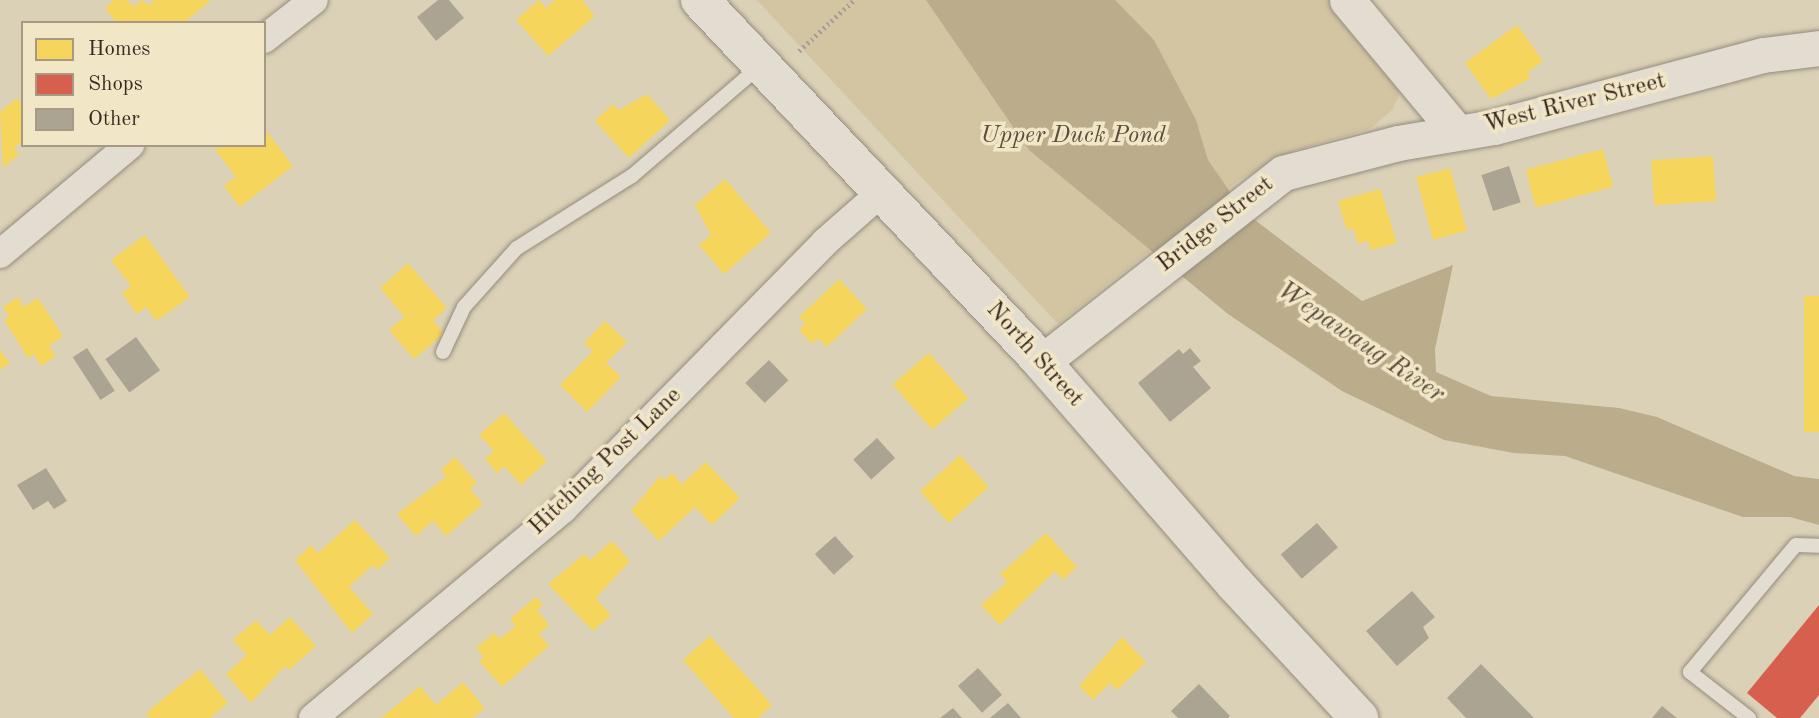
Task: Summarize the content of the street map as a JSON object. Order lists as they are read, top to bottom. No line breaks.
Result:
{"streets":{"main road":["North Street"],"street":["West River Street","Bridge Street","Hitching Post Lane"]},"crossings":[["West River Street","Bridge Street"],["Bridge Street","North Street"],["North Street","Hitching Post Lane"]],"water":["Wepawaug River"],"parks":["Upper Duck Pond"],"legend":["Homes","Shops","Other"]}
